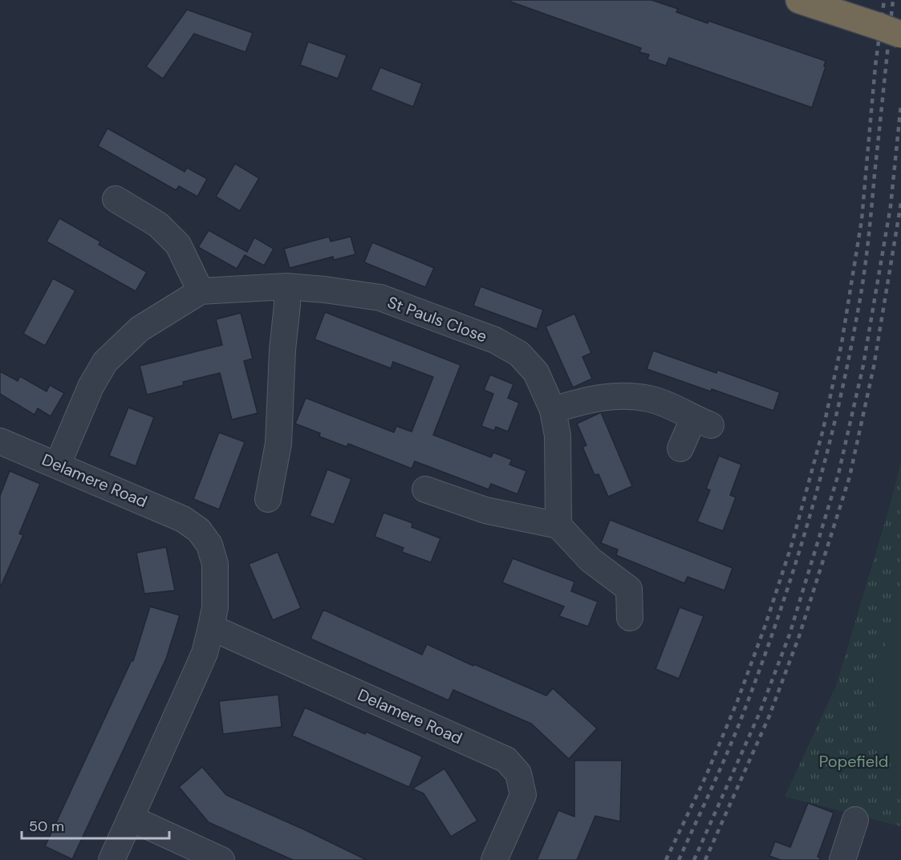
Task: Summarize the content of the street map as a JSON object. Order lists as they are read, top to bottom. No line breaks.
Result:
{"streets":{"street":["St Pauls Close","Delamere Road"]},"crossings":[["St Pauls Close","Delamere Road"]],"parks":["Popefield"],"scale_bar":"50 m"}
